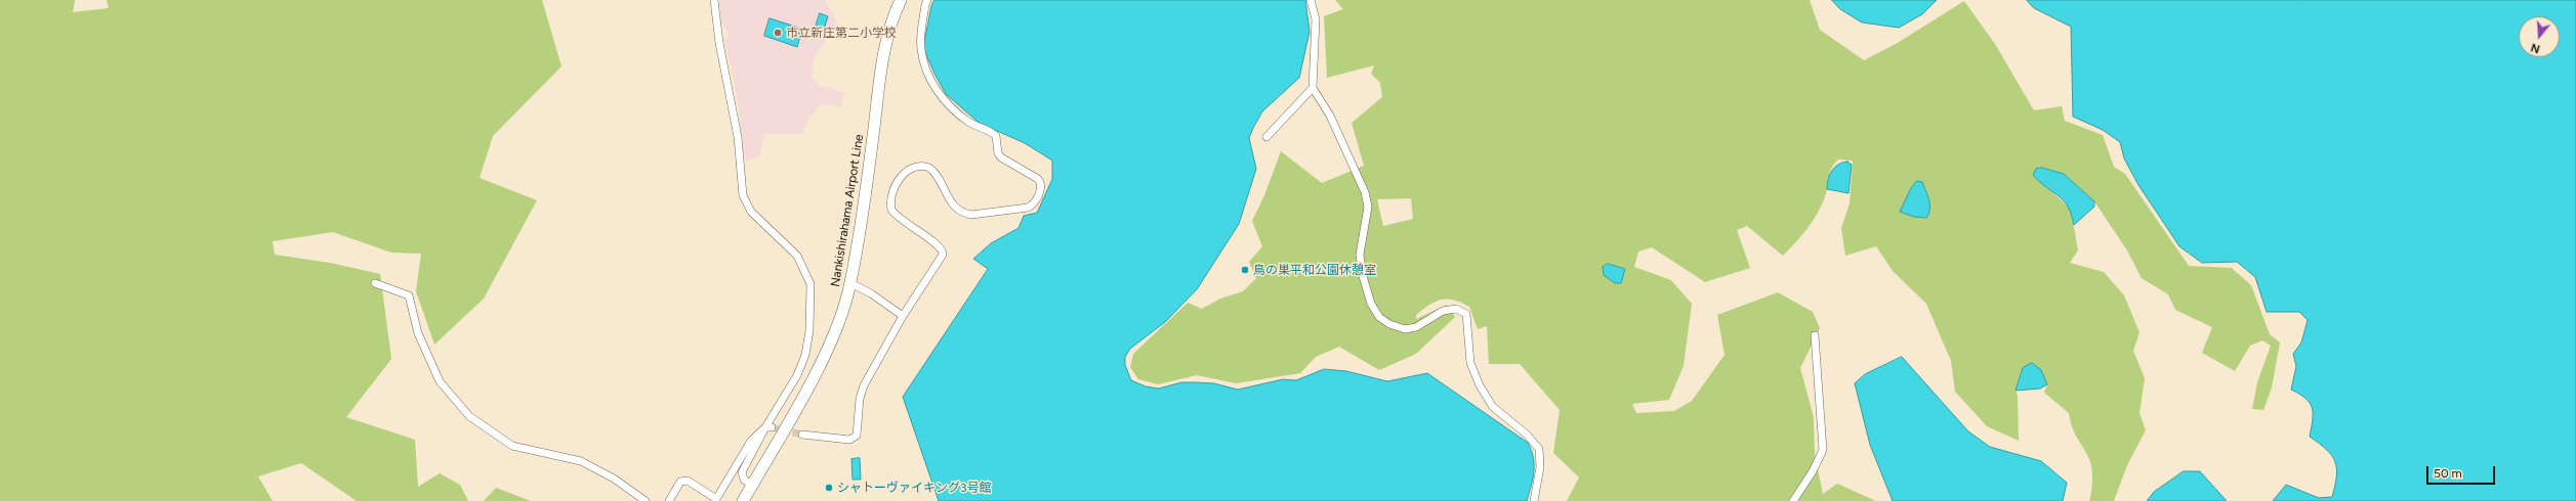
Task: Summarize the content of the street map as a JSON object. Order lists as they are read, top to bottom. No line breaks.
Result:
{"streets":{"main road":["Nankishirahama Airport Line"]},"places":["市立新庄第二小学校","鳥の巣平和公園休憩室","シャトーヴァイキング3号館"],"scale_bar":"50 m","north":"bottom"}
